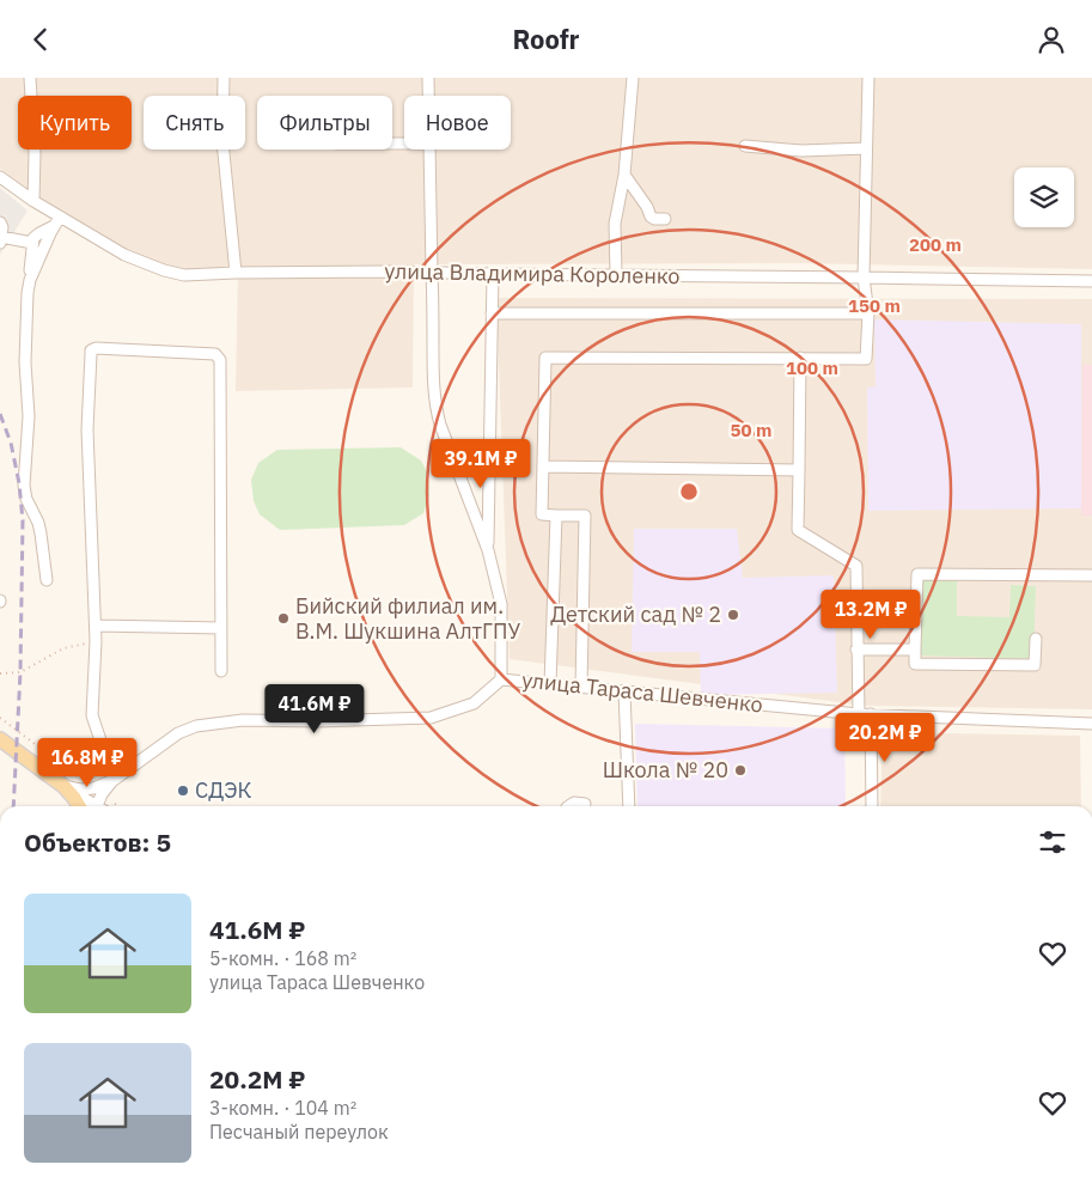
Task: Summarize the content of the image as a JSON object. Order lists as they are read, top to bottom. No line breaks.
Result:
{"streets":{"street":["улица Владимира Короленко","улица Тараса Шевченко"]},"places":["Детский сад № 2","Бийский филиал им. В.М. Шукшина АлтГПУ","Школа № 20","СДЭК"],"page":{"header":"Roofr","chip":["Купить","Снять","Фильтры","Новое"],"price":["39.1M ₽","13.2M ₽","41.6M ₽","20.2M ₽","16.8M ₽"],"heading":"Объектов: 5","list":[{"name":"41.6M ₽","note":"5-комн. · 168 m² · улица Тараса Шевченко"},{"name":"20.2M ₽","note":"3-комн. · 104 m² · Песчаный переулок"}]},"rings":["200 m","150 m","100 m","50 m"]}
